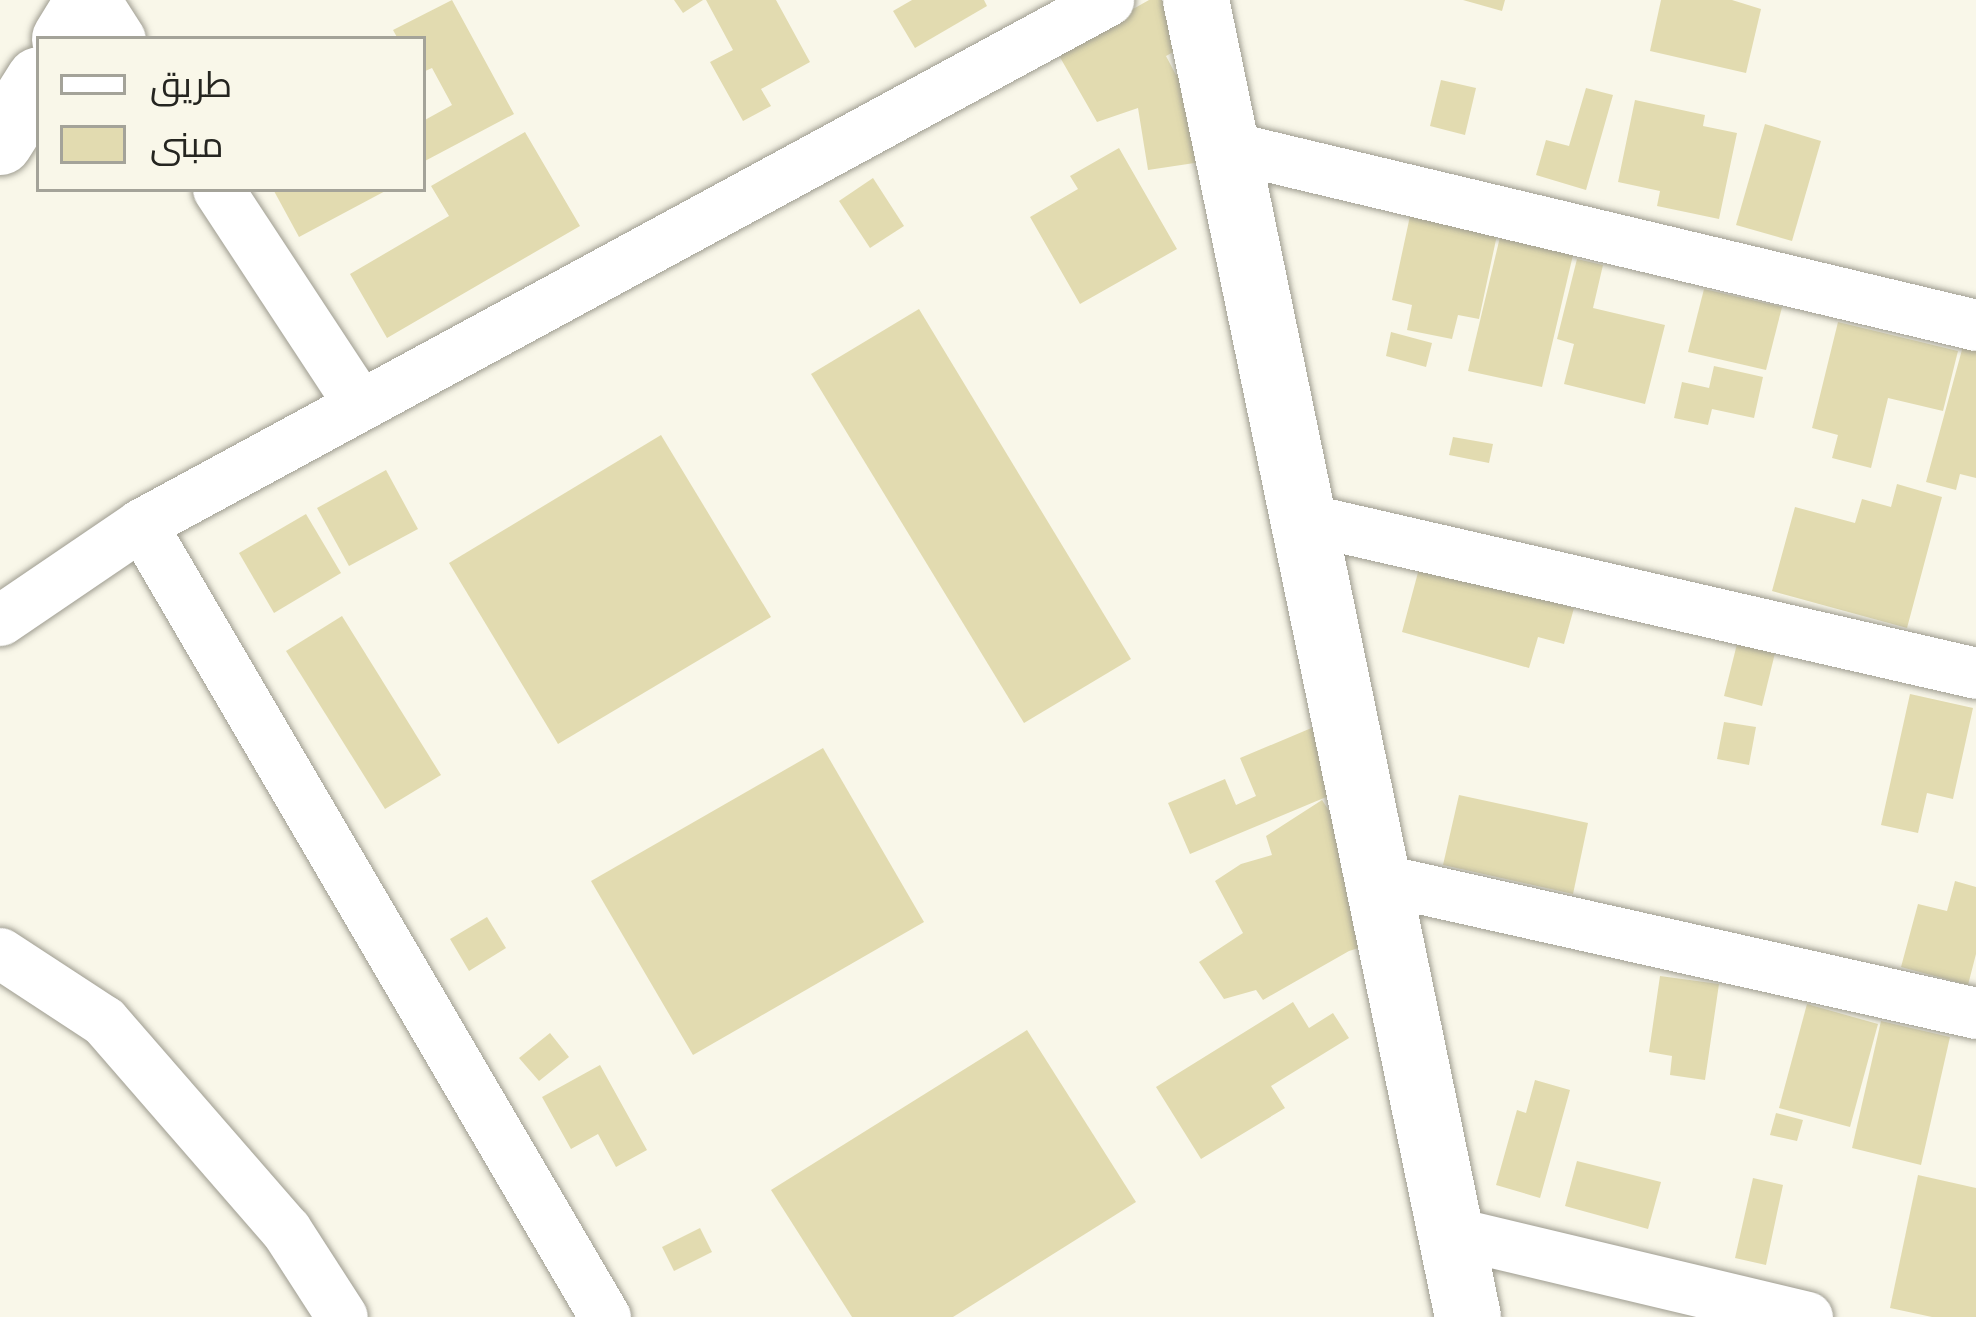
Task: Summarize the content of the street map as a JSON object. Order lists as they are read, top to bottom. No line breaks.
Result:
{"legend":["طريق","مبنى"]}
